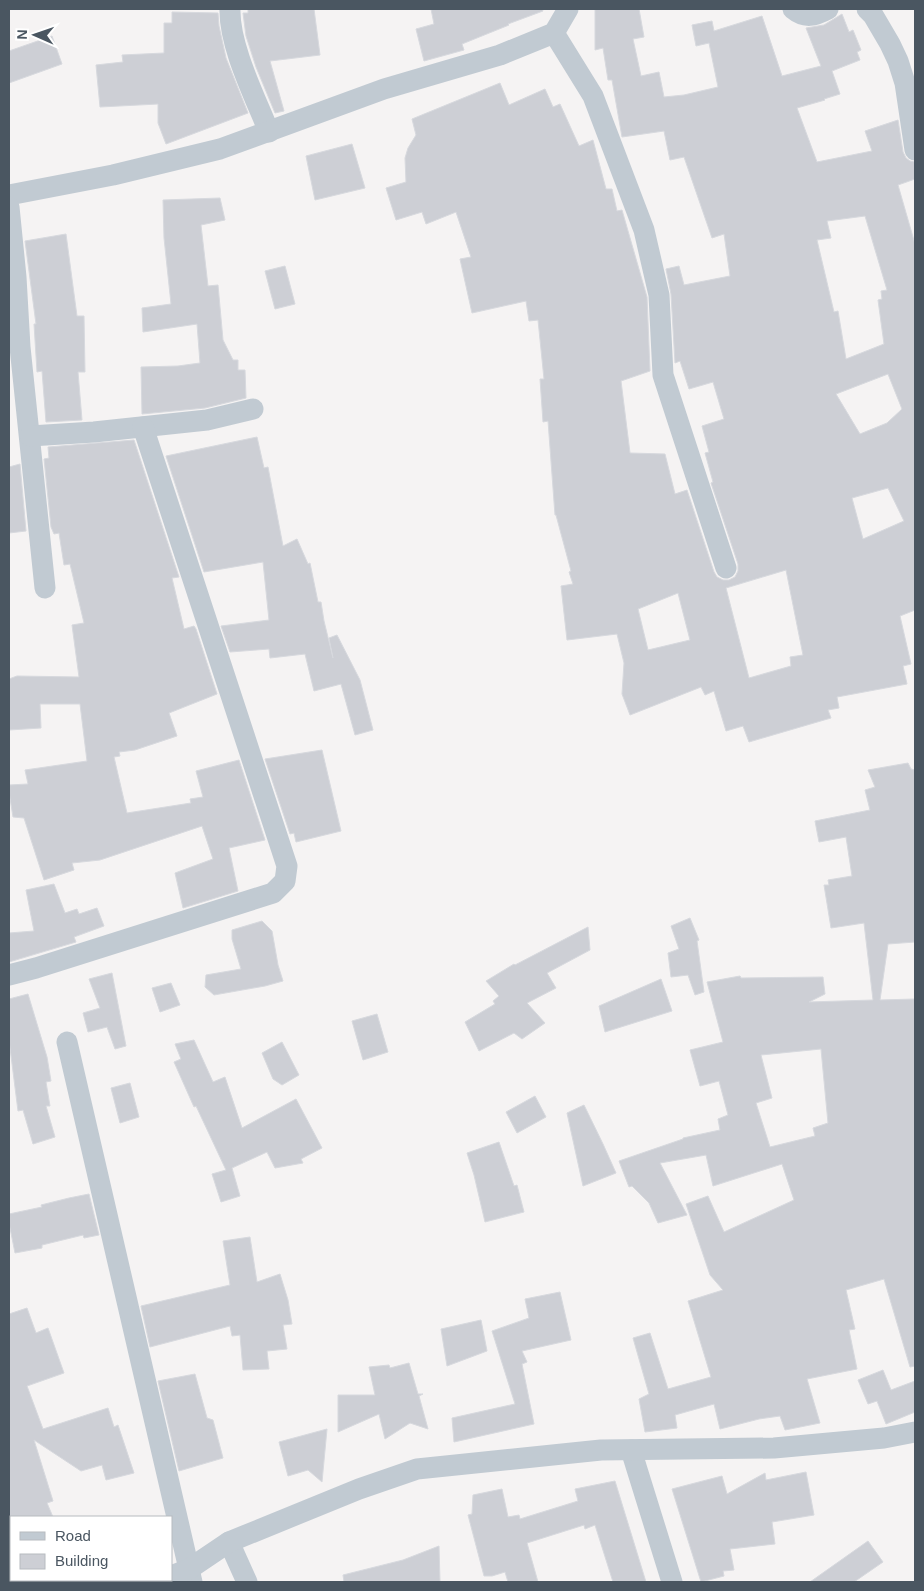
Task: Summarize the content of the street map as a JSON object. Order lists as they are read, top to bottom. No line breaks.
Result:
{"legend":["Road","Building"],"north":"left"}
